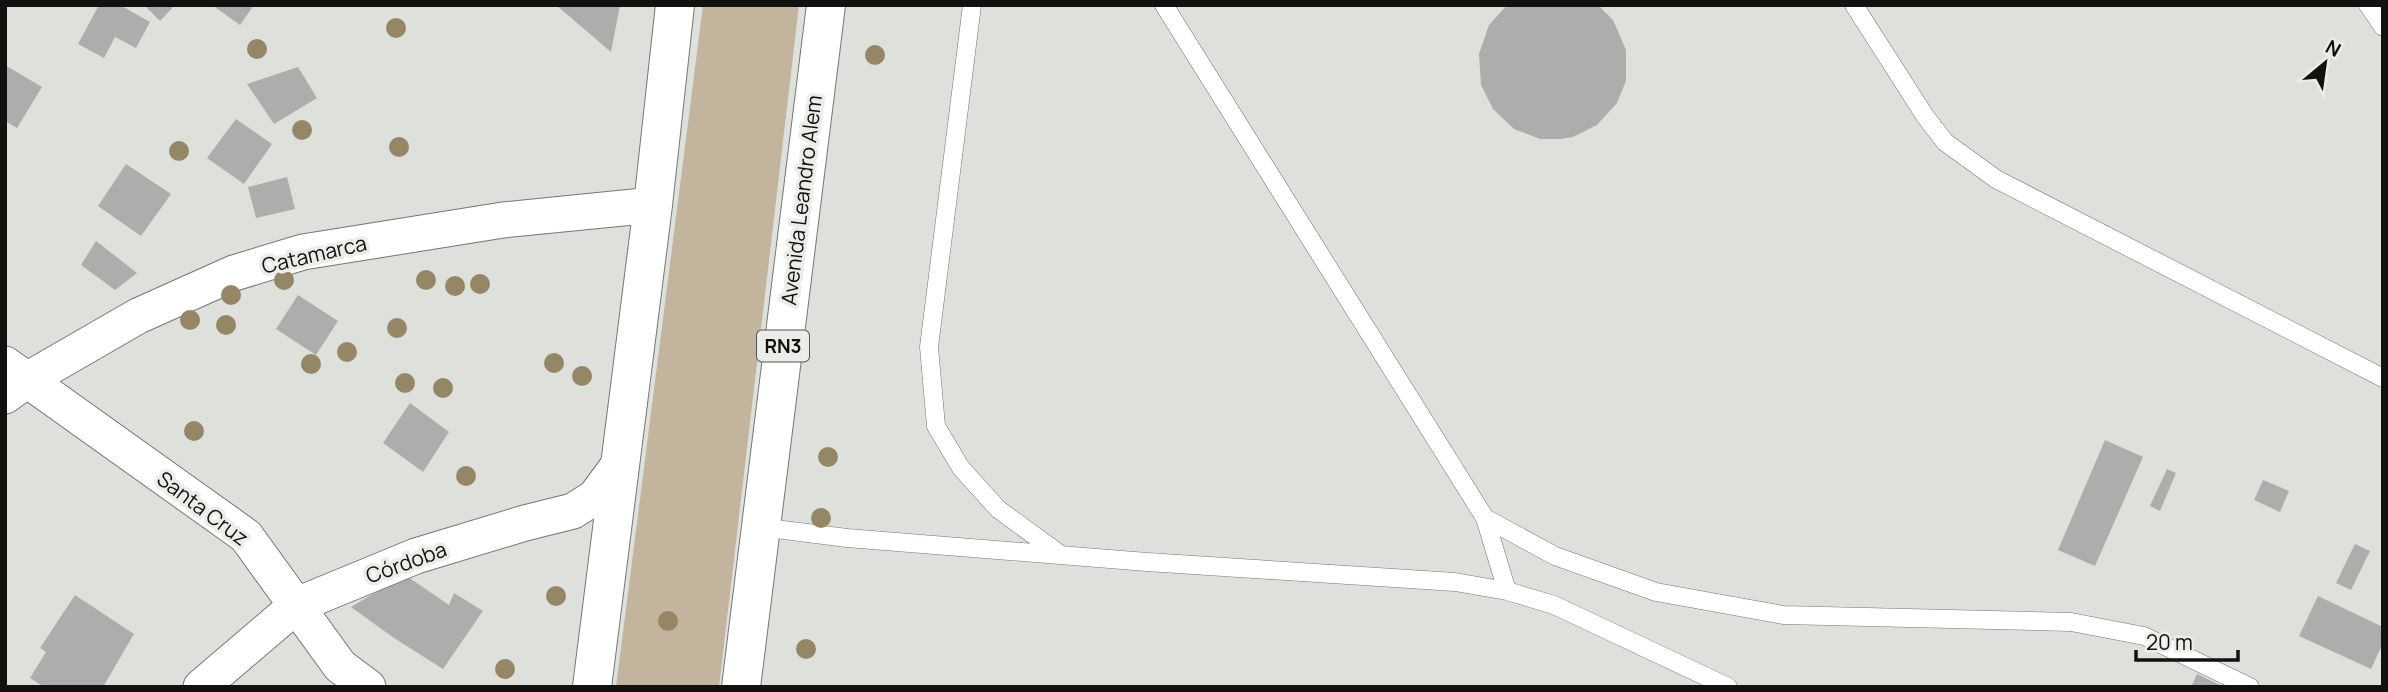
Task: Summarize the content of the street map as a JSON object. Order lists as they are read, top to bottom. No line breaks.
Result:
{"streets":{"highway":["Avenida Leandro Alem","RN3"],"street":["Catamarca","Santa Cruz","Córdoba"]},"crossings":[["Catamarca","Santa Cruz"],["Santa Cruz","Córdoba"]],"scale_bar":"20 m","north":"top right"}
